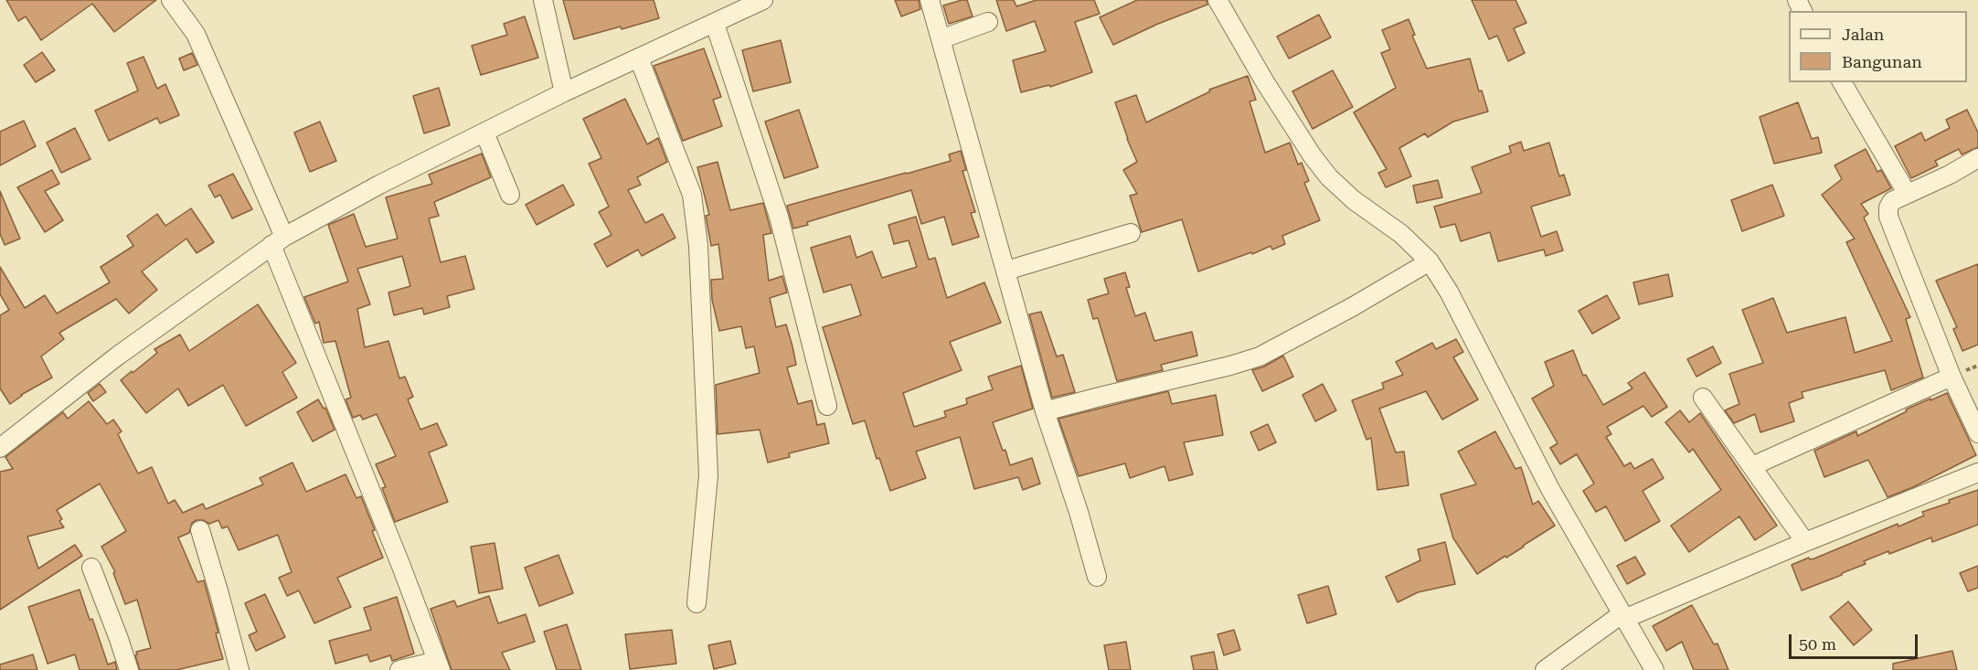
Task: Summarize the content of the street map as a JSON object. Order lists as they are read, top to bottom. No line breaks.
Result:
{"legend":["Jalan","Bangunan"],"scale_bar":"50 m"}
